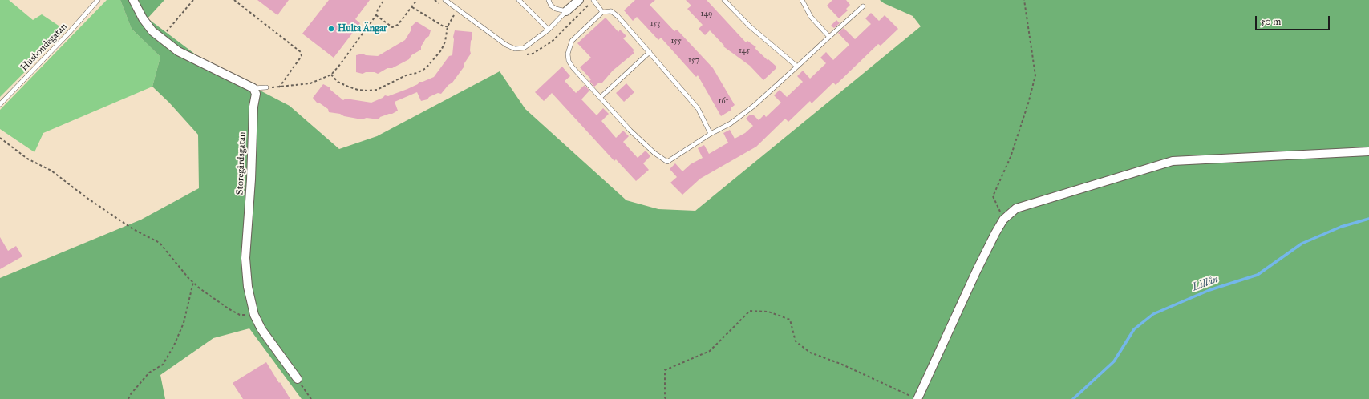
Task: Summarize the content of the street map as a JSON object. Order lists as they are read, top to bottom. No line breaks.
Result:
{"streets":{"street":["Storegårdsgatan"],"lane":["Husbondegatan"]},"water":["Lillån"],"places":["Hulta Ängar"],"house_numbers":["149","153","155","145","157","161"],"scale_bar":"50 m"}
